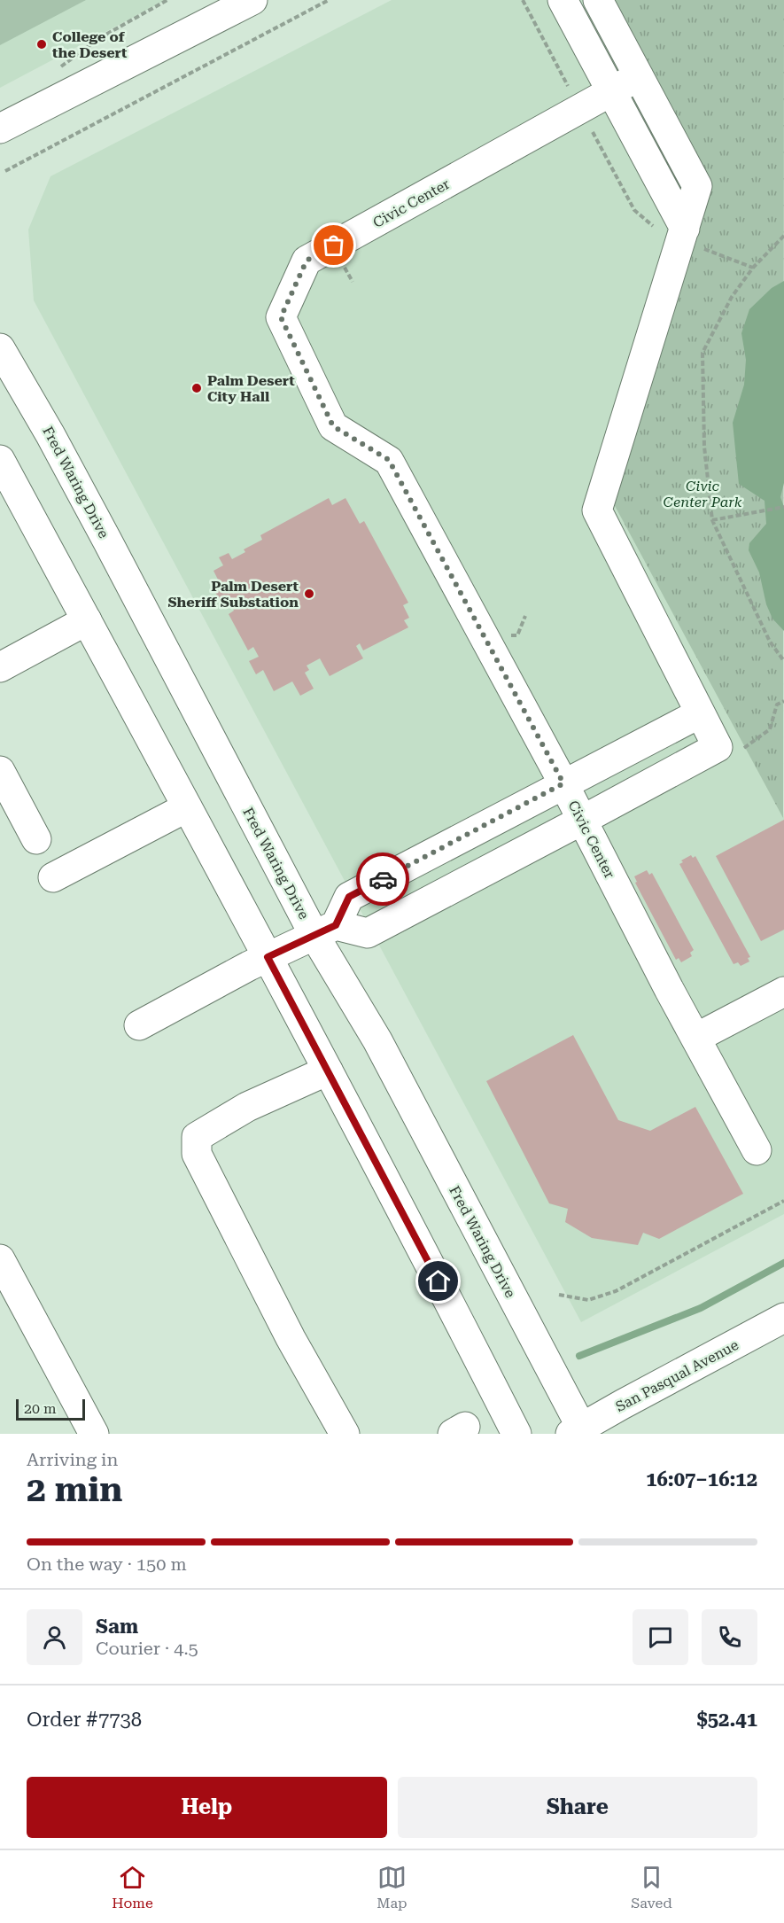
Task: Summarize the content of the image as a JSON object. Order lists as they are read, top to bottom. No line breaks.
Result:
{"streets":{"main road":["Civic Center","Fred Waring Drive","San Pasqual Avenue"]},"crossings":[["Fred Waring Drive","San Pasqual Avenue"]],"parks":["Civic Center Park"],"places":["College of the Desert","Palm Desert City Hall","Palm Desert Sheriff Substation"],"scale_bar":"20 m","page":{"scale":"20 m","heading":["2 min","Arriving in","16:07–16:12"],"panel":["Sam","Courier · 4.5","Order #7738","$52.41"],"bar":"On the way · 150 m","buttons":["Help","Share"],"tabs":["Home","Map","Saved"]}}
